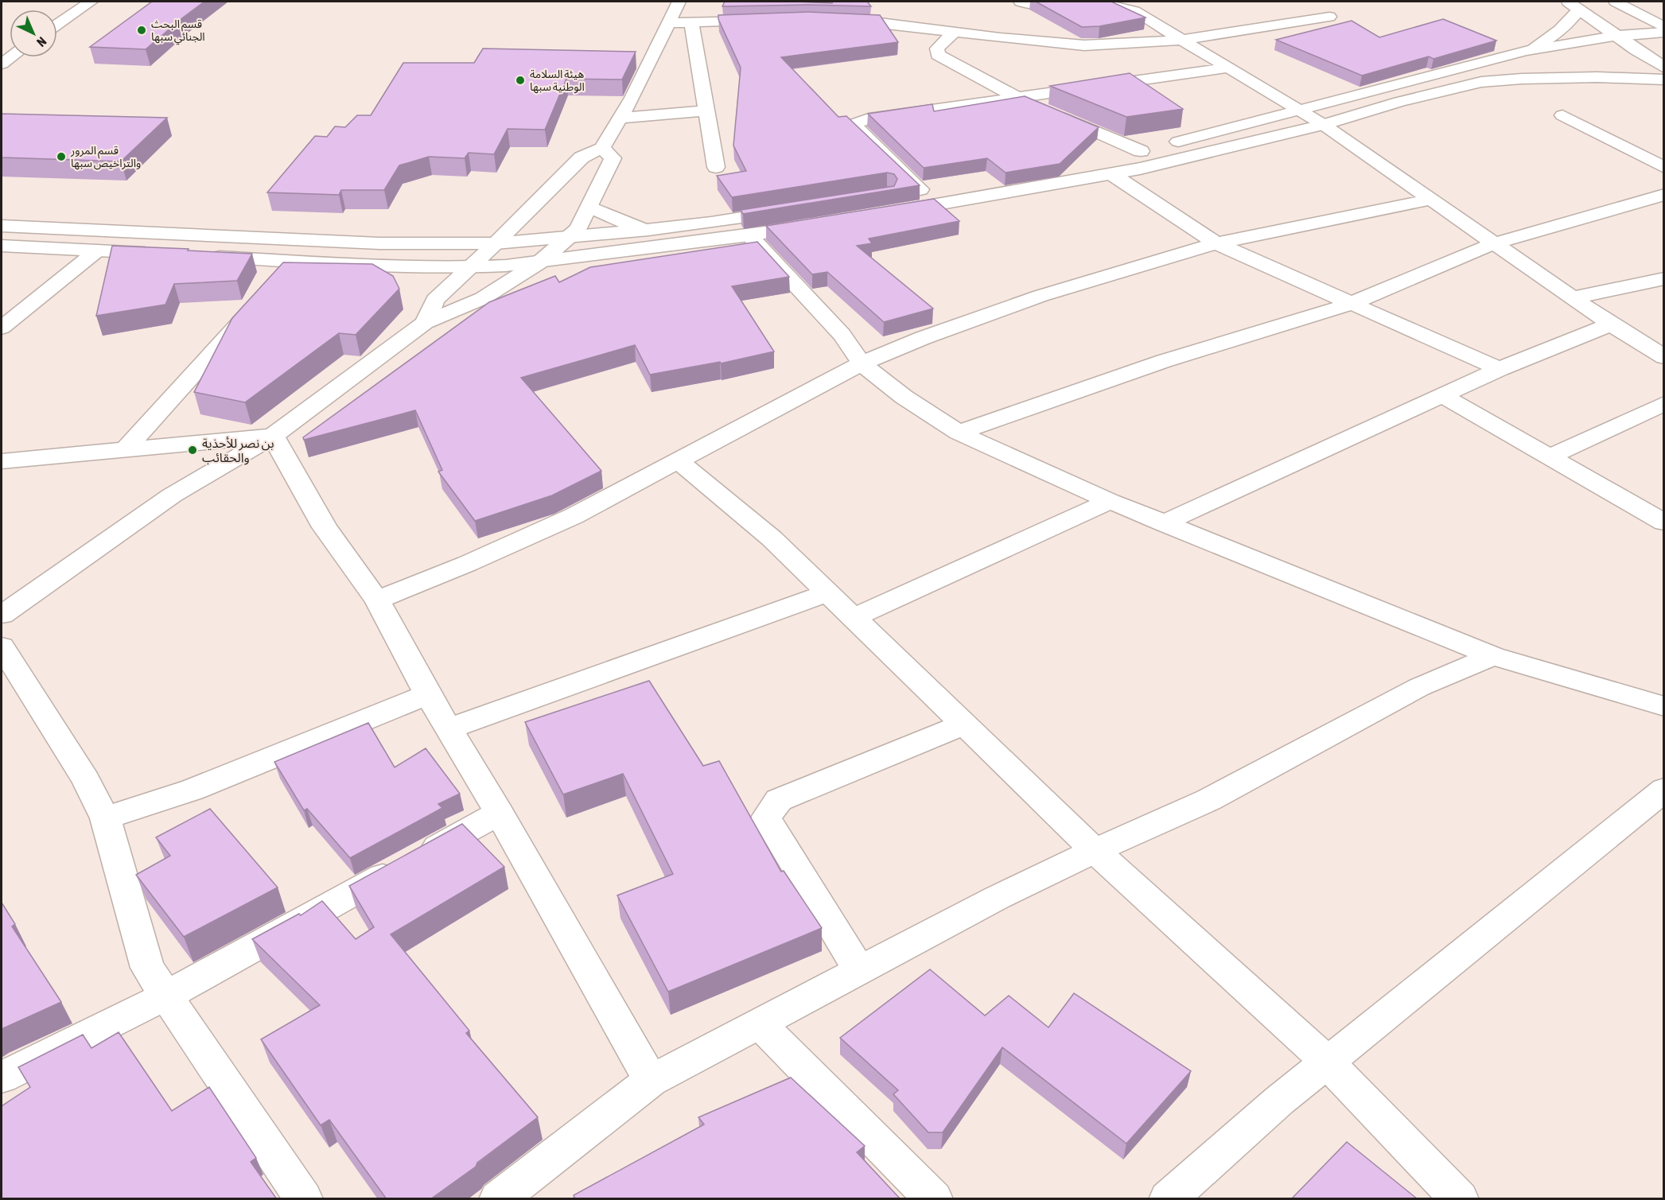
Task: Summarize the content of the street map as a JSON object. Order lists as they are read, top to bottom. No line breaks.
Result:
{"places":["قسم البحث الجنائي سبها","هيئة السلامة الوطنية سبها","قسم المرور والتراخيص سبها","بن نصر للأحذية والحقائب"],"north":"bottom right"}
